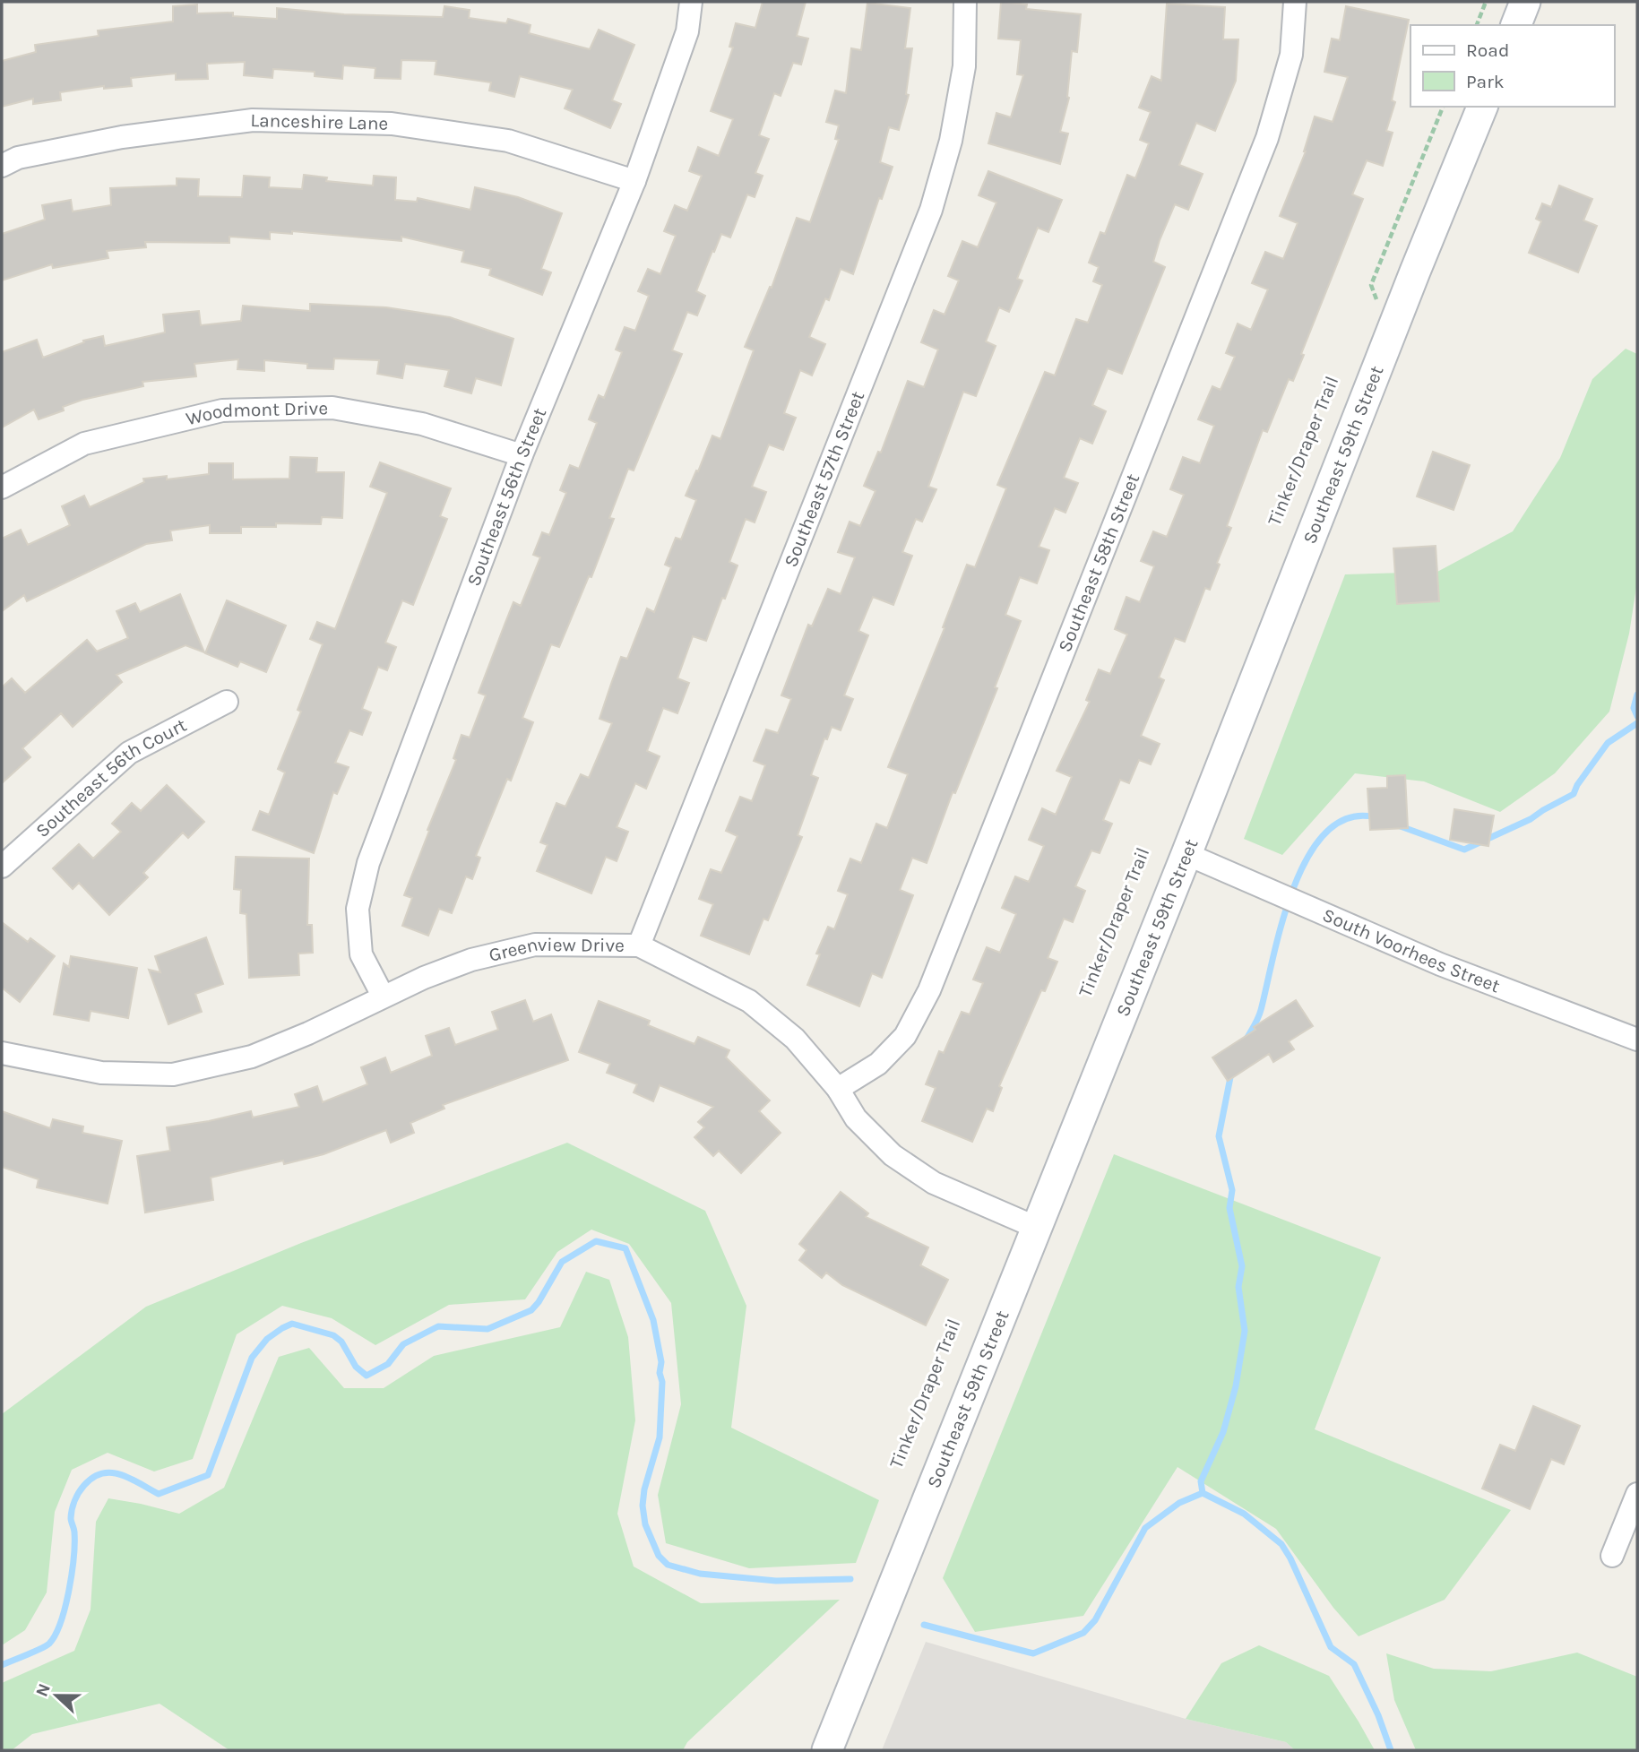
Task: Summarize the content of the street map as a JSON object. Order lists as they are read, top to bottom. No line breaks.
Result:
{"streets":{"main road":["Southeast 59th Street"],"street":["Lanceshire Lane","Woodmont Drive","Southeast 57th Street","Southeast 56th Street","Southeast 58th Street","Southeast 56th Court","South Voorhees Street","Greenview Drive"]},"crossings":[["Lanceshire Lane","Southeast 56th Street"],["Woodmont Drive","Southeast 56th Street"],["Southeast 59th Street","South Voorhees Street"],["Southeast 59th Street","Greenview Drive"],["Southeast 57th Street","Greenview Drive"],["Southeast 56th Street","Greenview Drive"],["Southeast 58th Street","Greenview Drive"]],"legend":["Road","Park"],"north":"left"}
